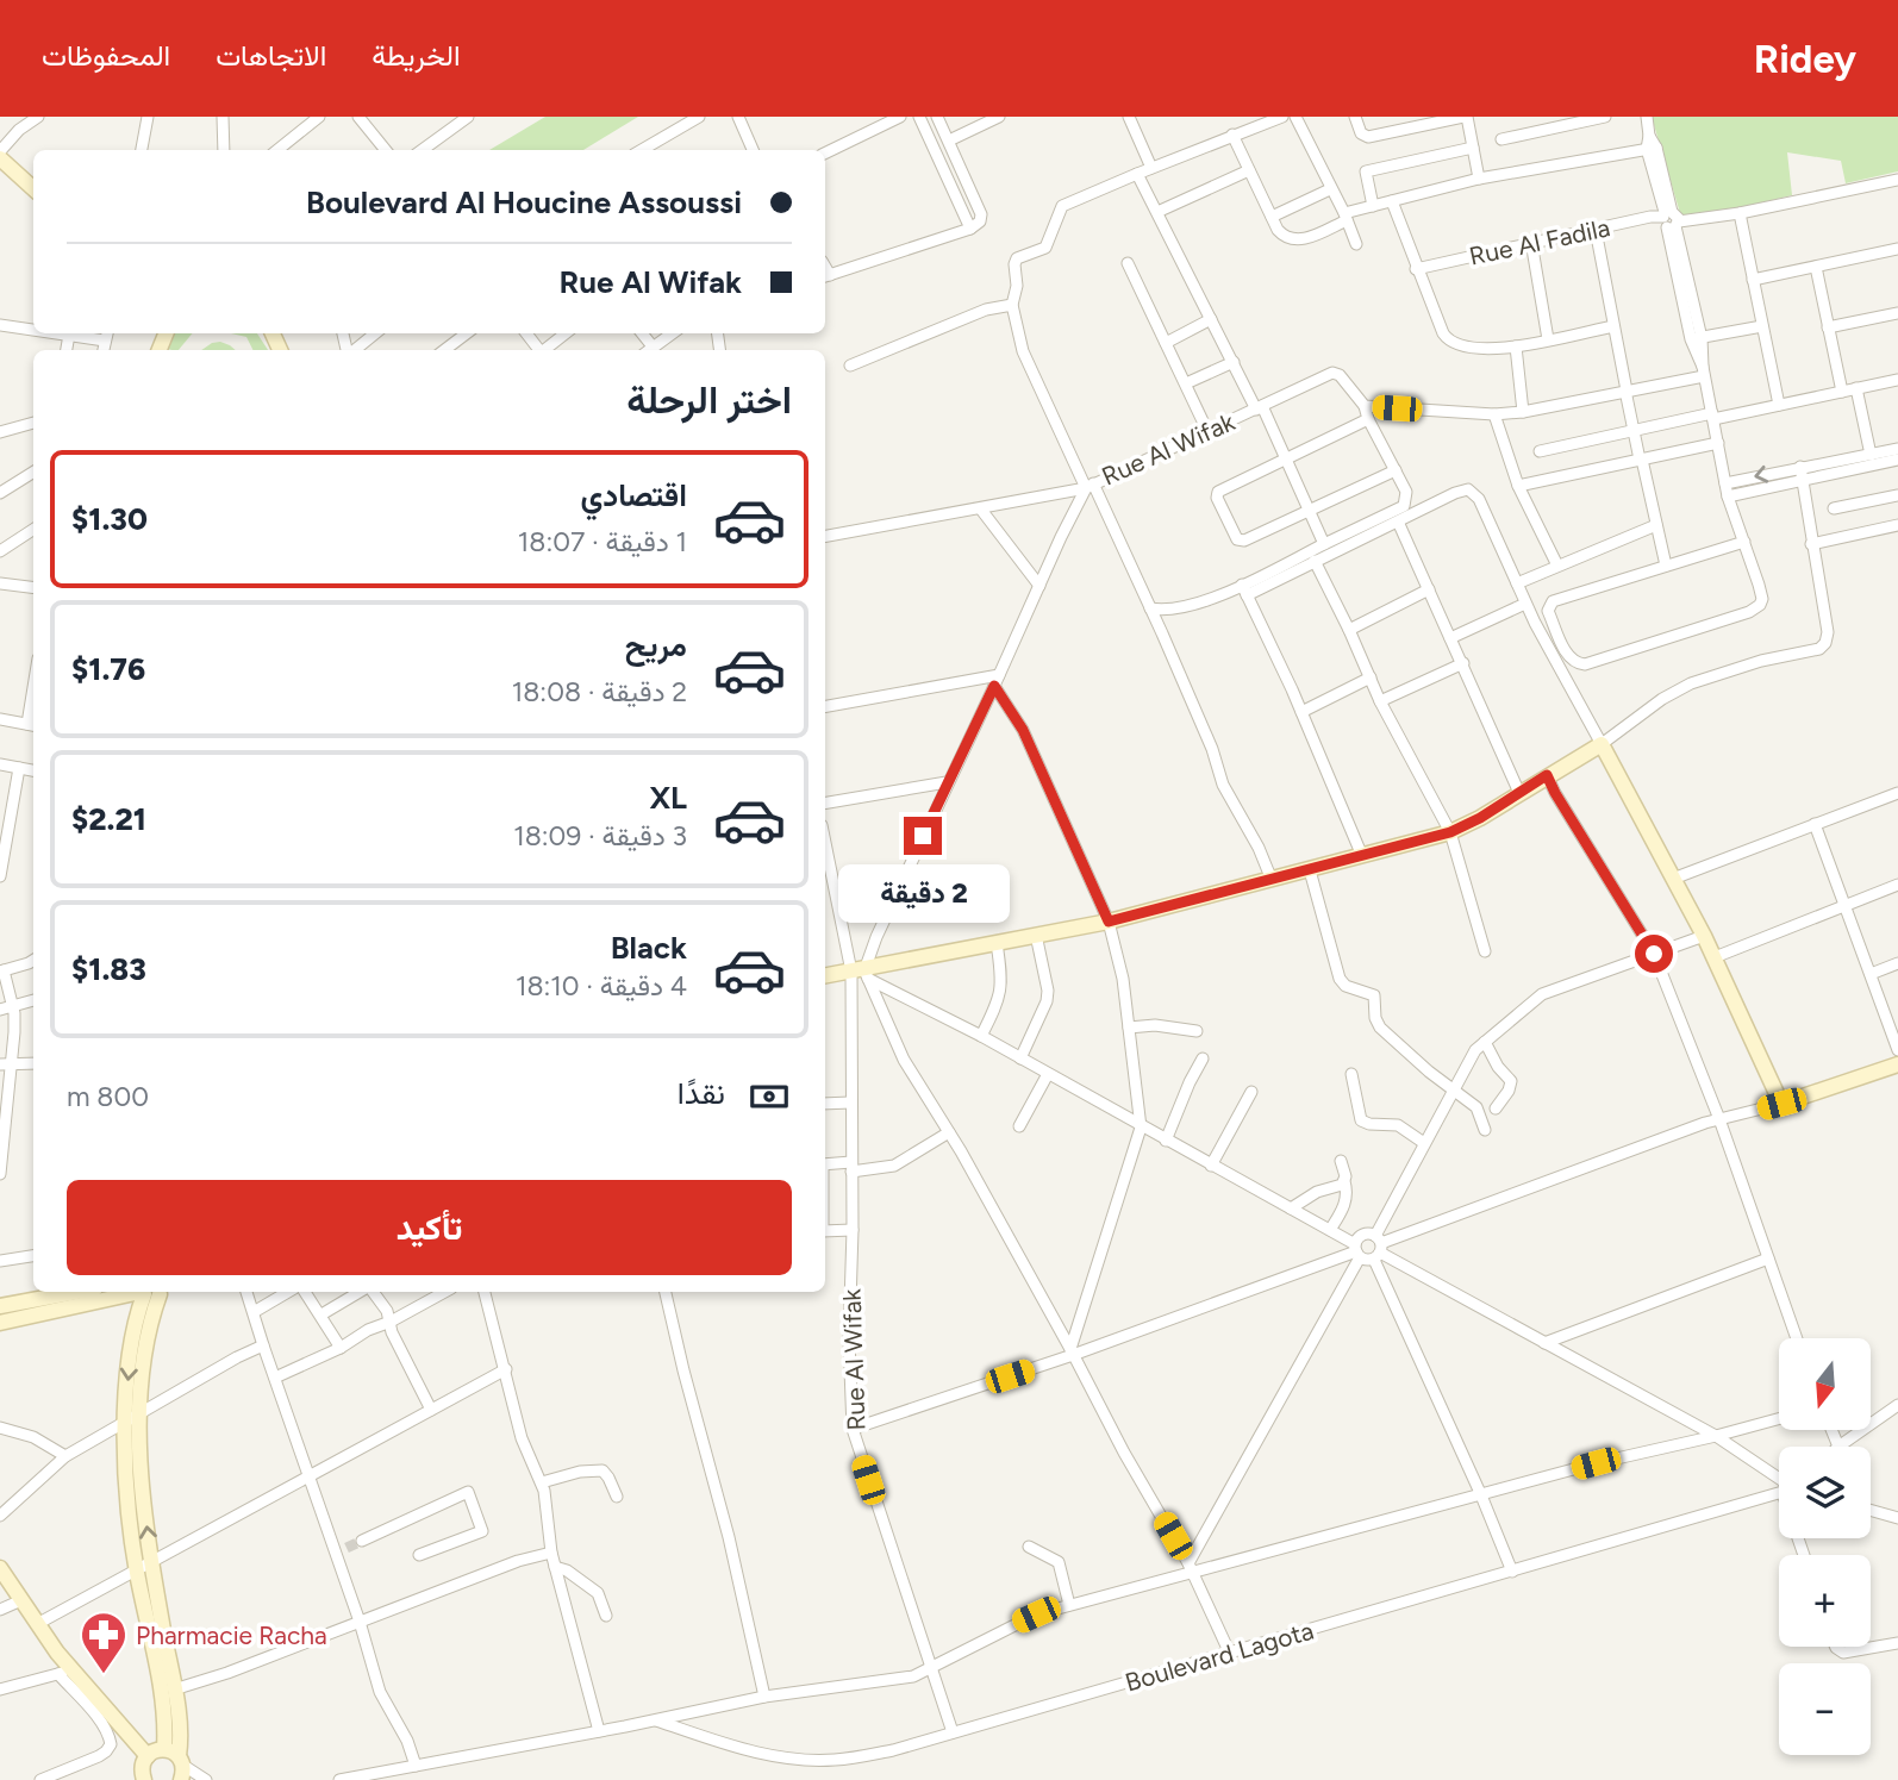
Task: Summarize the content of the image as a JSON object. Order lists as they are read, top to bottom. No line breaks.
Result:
{"streets":{"street":["Rue Al Fadila","Rue Al Wifak","Boulevard Lagota"]},"crossings":[["Rue Al Wifak","Boulevard Lagota"]],"places":{"pharmacy":["Pharmacie Racha"]},"north":"bottom","page":{"header":"Ridey","nav":["الخريطة","الاتجاهات","المحفوظات"],"banner":["Boulevard Al Houcine Assoussi","Rue Al Wifak"],"heading":"اختر الرحلة","list":[{"name":"اقتصادي","note":"1 دقيقة · 18:07","value":"$1.30"},{"name":"مريح","note":"2 دقيقة · 18:08","value":"$1.76"},{"name":"XL","note":"3 دقيقة · 18:09","value":"$2.21"},{"name":"Black","note":"4 دقيقة · 18:10","value":"$1.83"}],"bubble":"2 دقيقة","pay":["نقدًا","800 m"],"buttons":"تأكيد","map_buttons":["+","−"]}}
